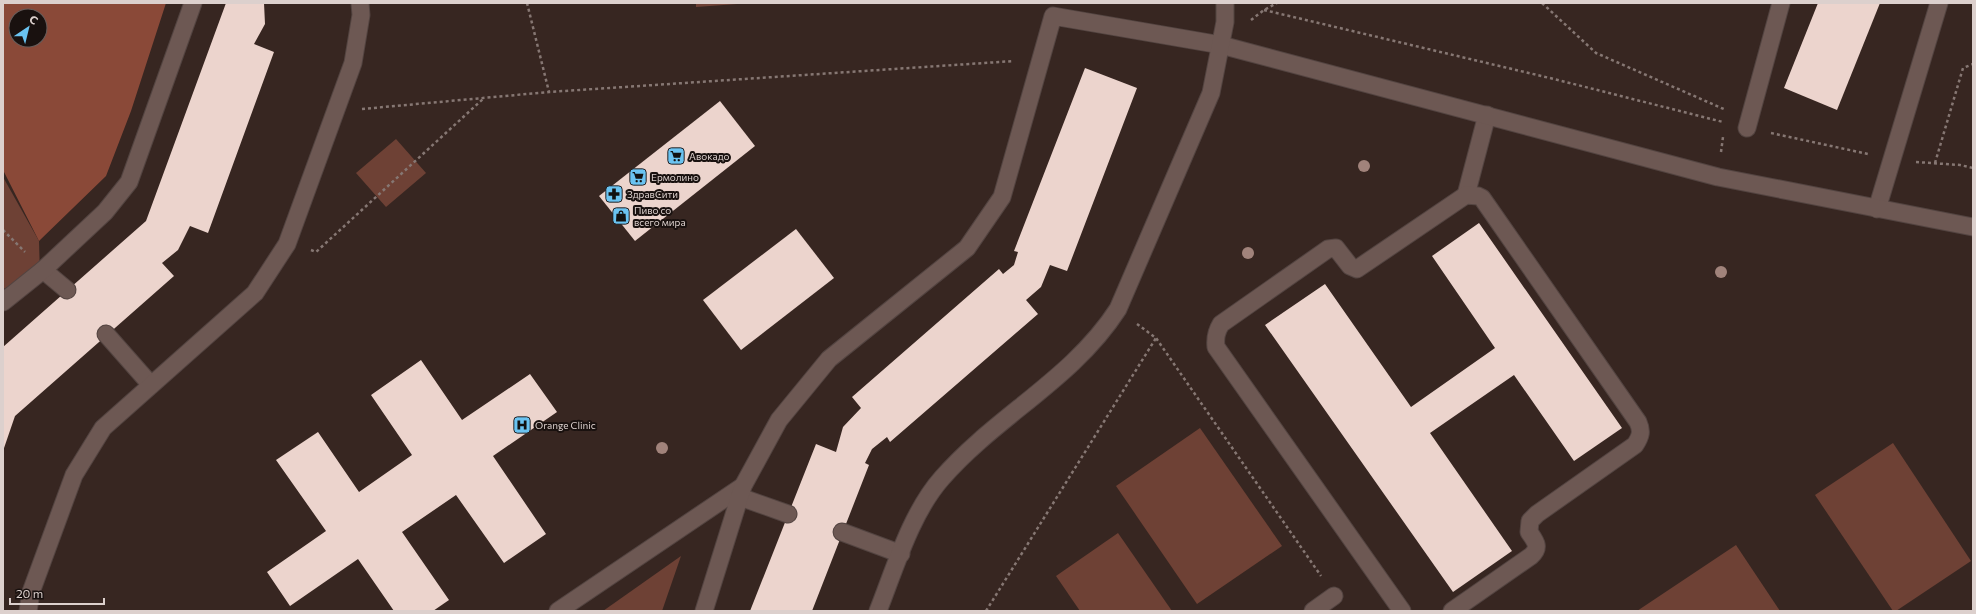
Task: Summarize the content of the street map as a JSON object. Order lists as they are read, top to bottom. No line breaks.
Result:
{"places":{"supermarket":["Авокадо","Ермолино"],"pharmacy":["ЗдравСити"],"shop":["Пиво со всего мира"],"hospital":["Orange Clinic"]},"scale_bar":"20 m","north":"top right"}
